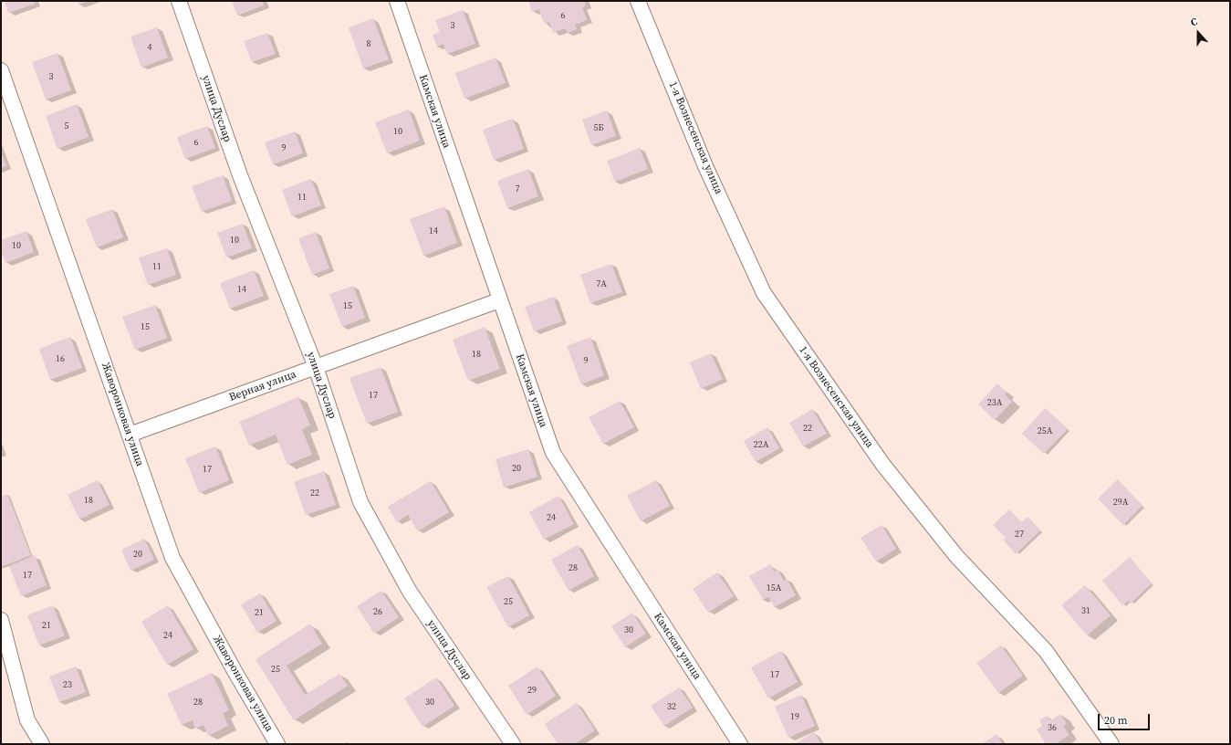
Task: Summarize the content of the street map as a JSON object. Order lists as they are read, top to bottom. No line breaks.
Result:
{"streets":{"street":["улица Дуслар","Камская улица","1-я Вознесенская улица","Верная улица","Жаворонковая улица"]},"crossings":[["улица Дуслар","Верная улица"],["Камская улица","Верная улица"],["Верная улица","Жаворонковая улица"]],"house_numbers":["6","3","8","4","3","5","5Б","10","6","9","7","11","14","10","10","11","7А","14","15","15","18","16","9","17","23А","22","25А","22А","20","17","22","18","29А","24","27","20","28","17","15А","25","31","26","21","21","30","24","25","17","23","29","28","30","32","19","36"],"scale_bar":"20 m","north":"top"}
